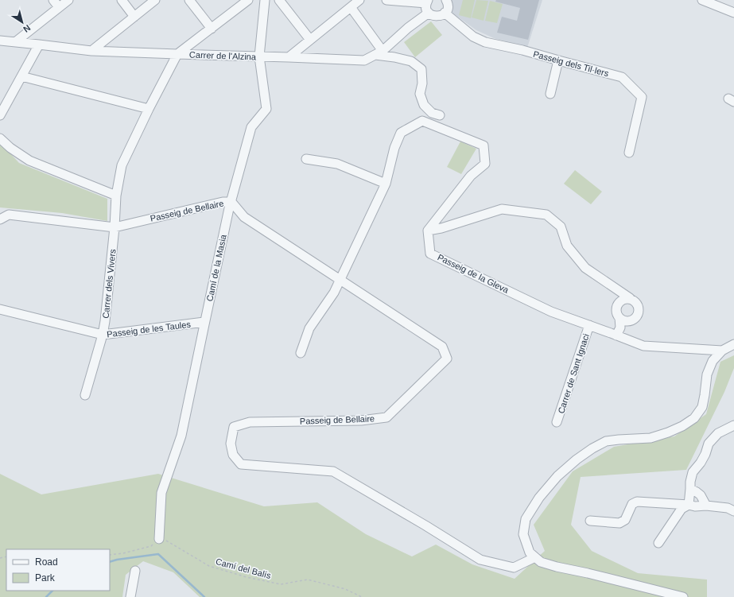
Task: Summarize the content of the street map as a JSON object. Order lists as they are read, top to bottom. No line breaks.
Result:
{"streets":{"street":["Carrer de l'Alzina","Passeig dels Til·lers","Passeig de Bellaire","Camí de la Masia","Passeig de la Gleva","Carrer dels Vivers","Passeig de les Taules","Carrer de Sant Ignaci"],"path":["Camí del Balís"]},"crossings":[["Carrer de l'Alzina","Camí de la Masia"],["Carrer de l'Alzina","Carrer dels Vivers"],["Passeig de Bellaire","Camí de la Masia"],["Passeig de Bellaire","Carrer dels Vivers"],["Camí de la Masia","Passeig de les Taules"],["Camí de la Masia","Camí del Balís"],["Passeig de la Gleva","Carrer de Sant Ignaci"],["Carrer dels Vivers","Passeig de les Taules"]],"legend":["Road","Park"],"north":"bottom right"}
